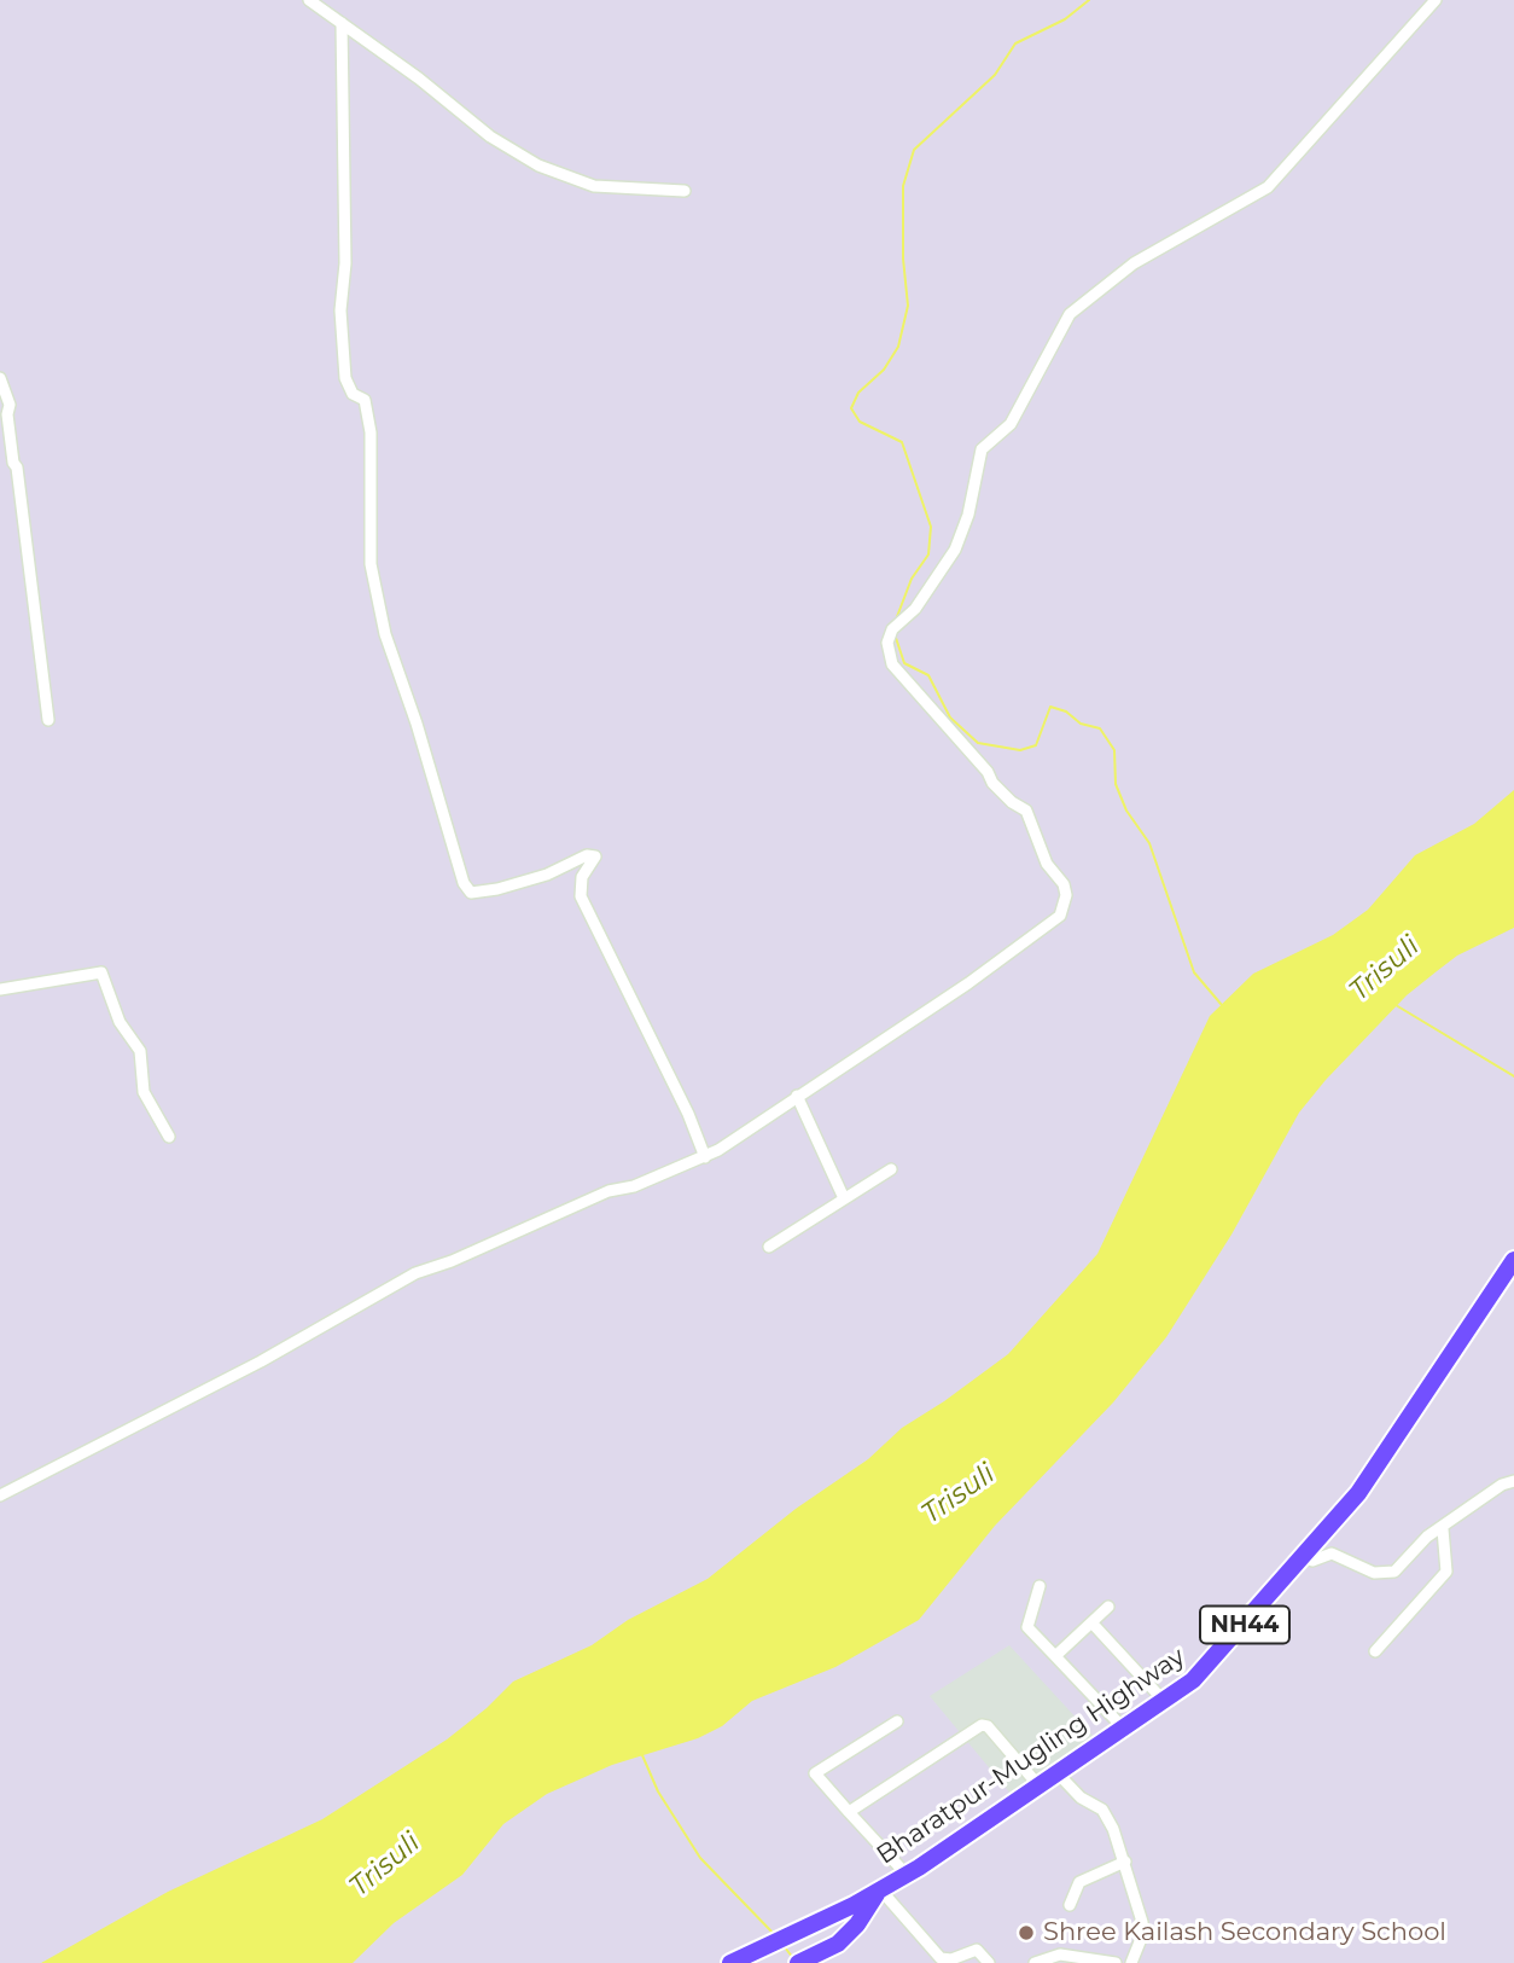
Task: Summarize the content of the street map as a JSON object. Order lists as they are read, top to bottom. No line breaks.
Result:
{"streets":{"highway":["NH44","Bharatpur-Mugling Highway"]},"water":["Trisuli"],"places":["Shree Kailash Secondary School"]}
